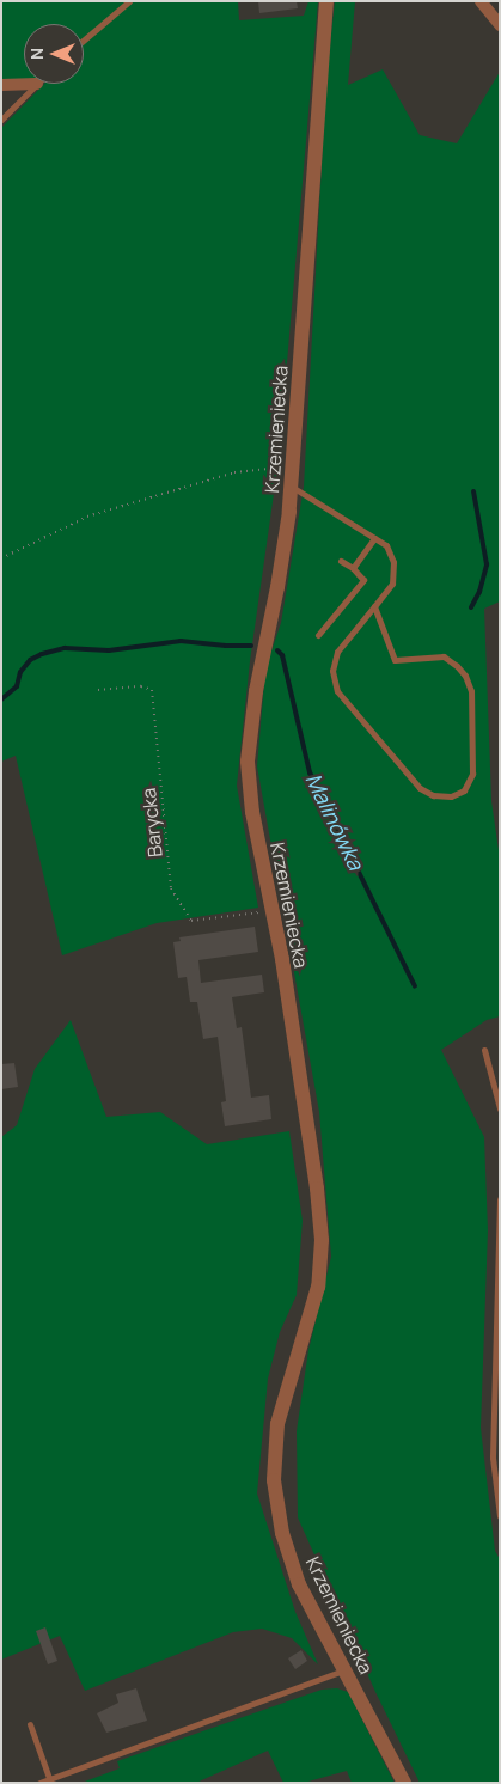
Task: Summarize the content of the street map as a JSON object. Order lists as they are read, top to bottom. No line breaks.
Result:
{"streets":{"street":["Krzemieniecka"],"path":["Barycka"]},"crossings":[["Krzemieniecka","Barycka"]],"water":["Malinówka"],"north":"left"}
